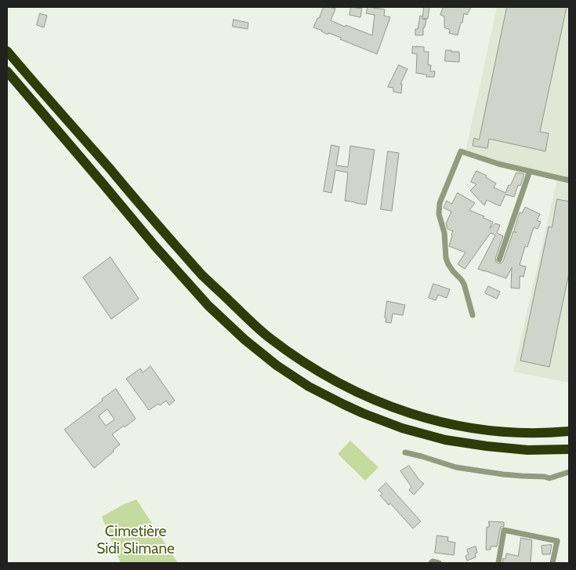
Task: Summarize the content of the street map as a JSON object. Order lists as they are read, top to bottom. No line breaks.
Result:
{"parks":["Cimetière Sidi Slimane"]}
